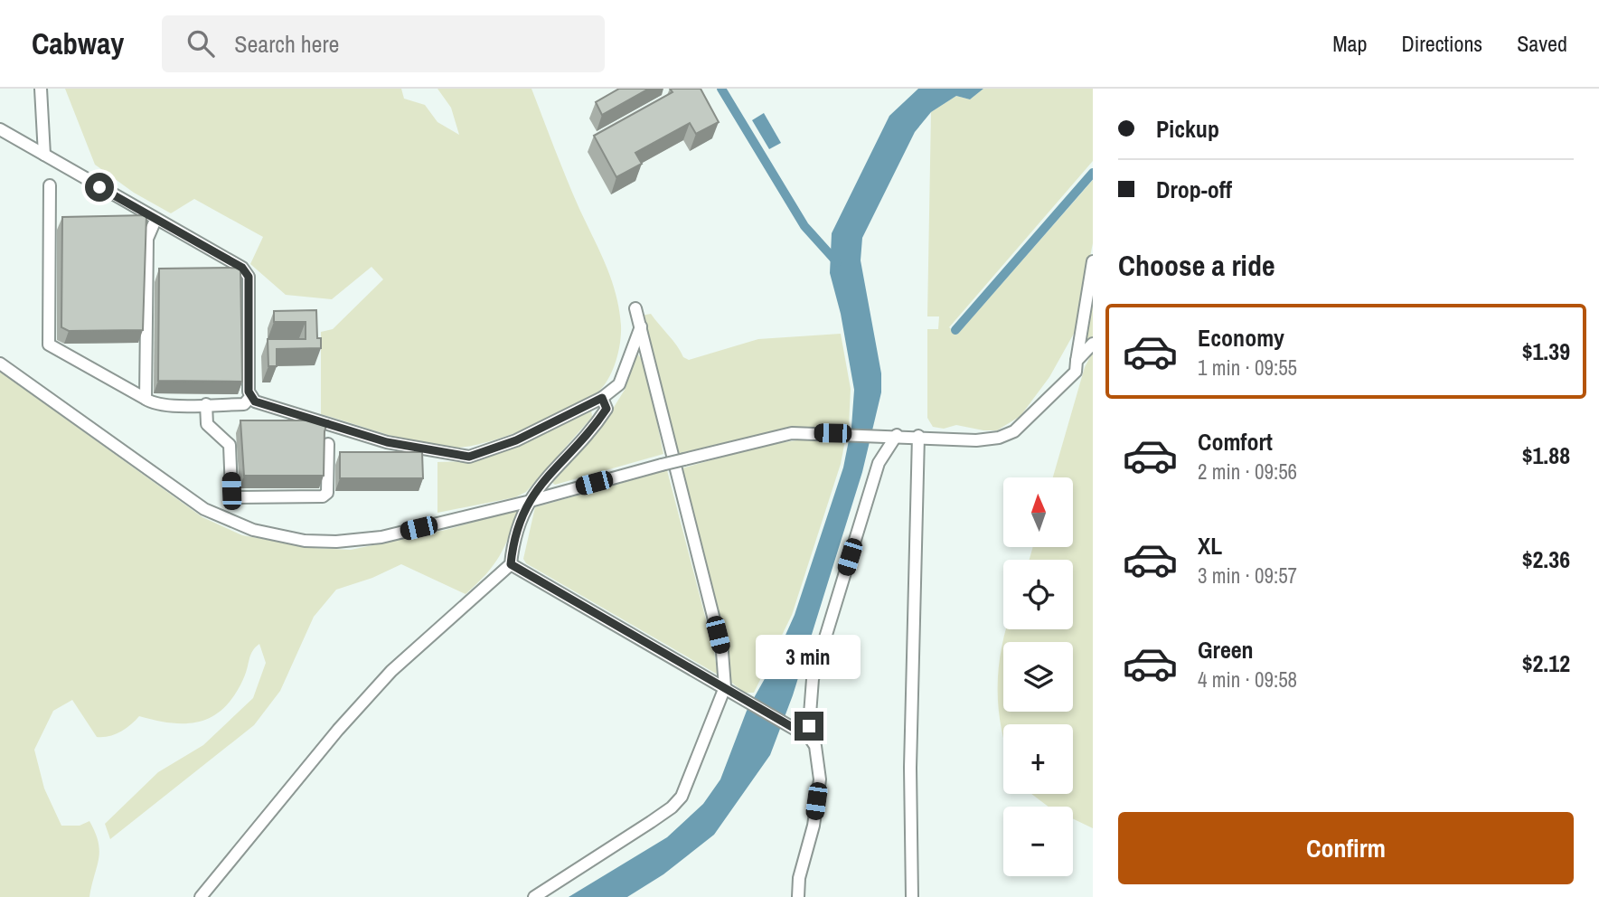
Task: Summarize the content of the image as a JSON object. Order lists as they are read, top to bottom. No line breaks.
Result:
{"north":"top","page":{"header":"Cabway","search":"Search here","nav":["Map","Directions","Saved"],"banner":["Pickup","Drop-off"],"heading":"Choose a ride","list":[{"name":"Economy","note":"1 min · 09:55","value":"$1.39"},{"name":"Comfort","note":"2 min · 09:56","value":"$1.88"},{"name":"XL","note":"3 min · 09:57","value":"$2.36"},{"name":"Green","note":"4 min · 09:58","value":"$2.12"}],"map_buttons":["+","−"],"bubble":"3 min","buttons":"Confirm"}}
